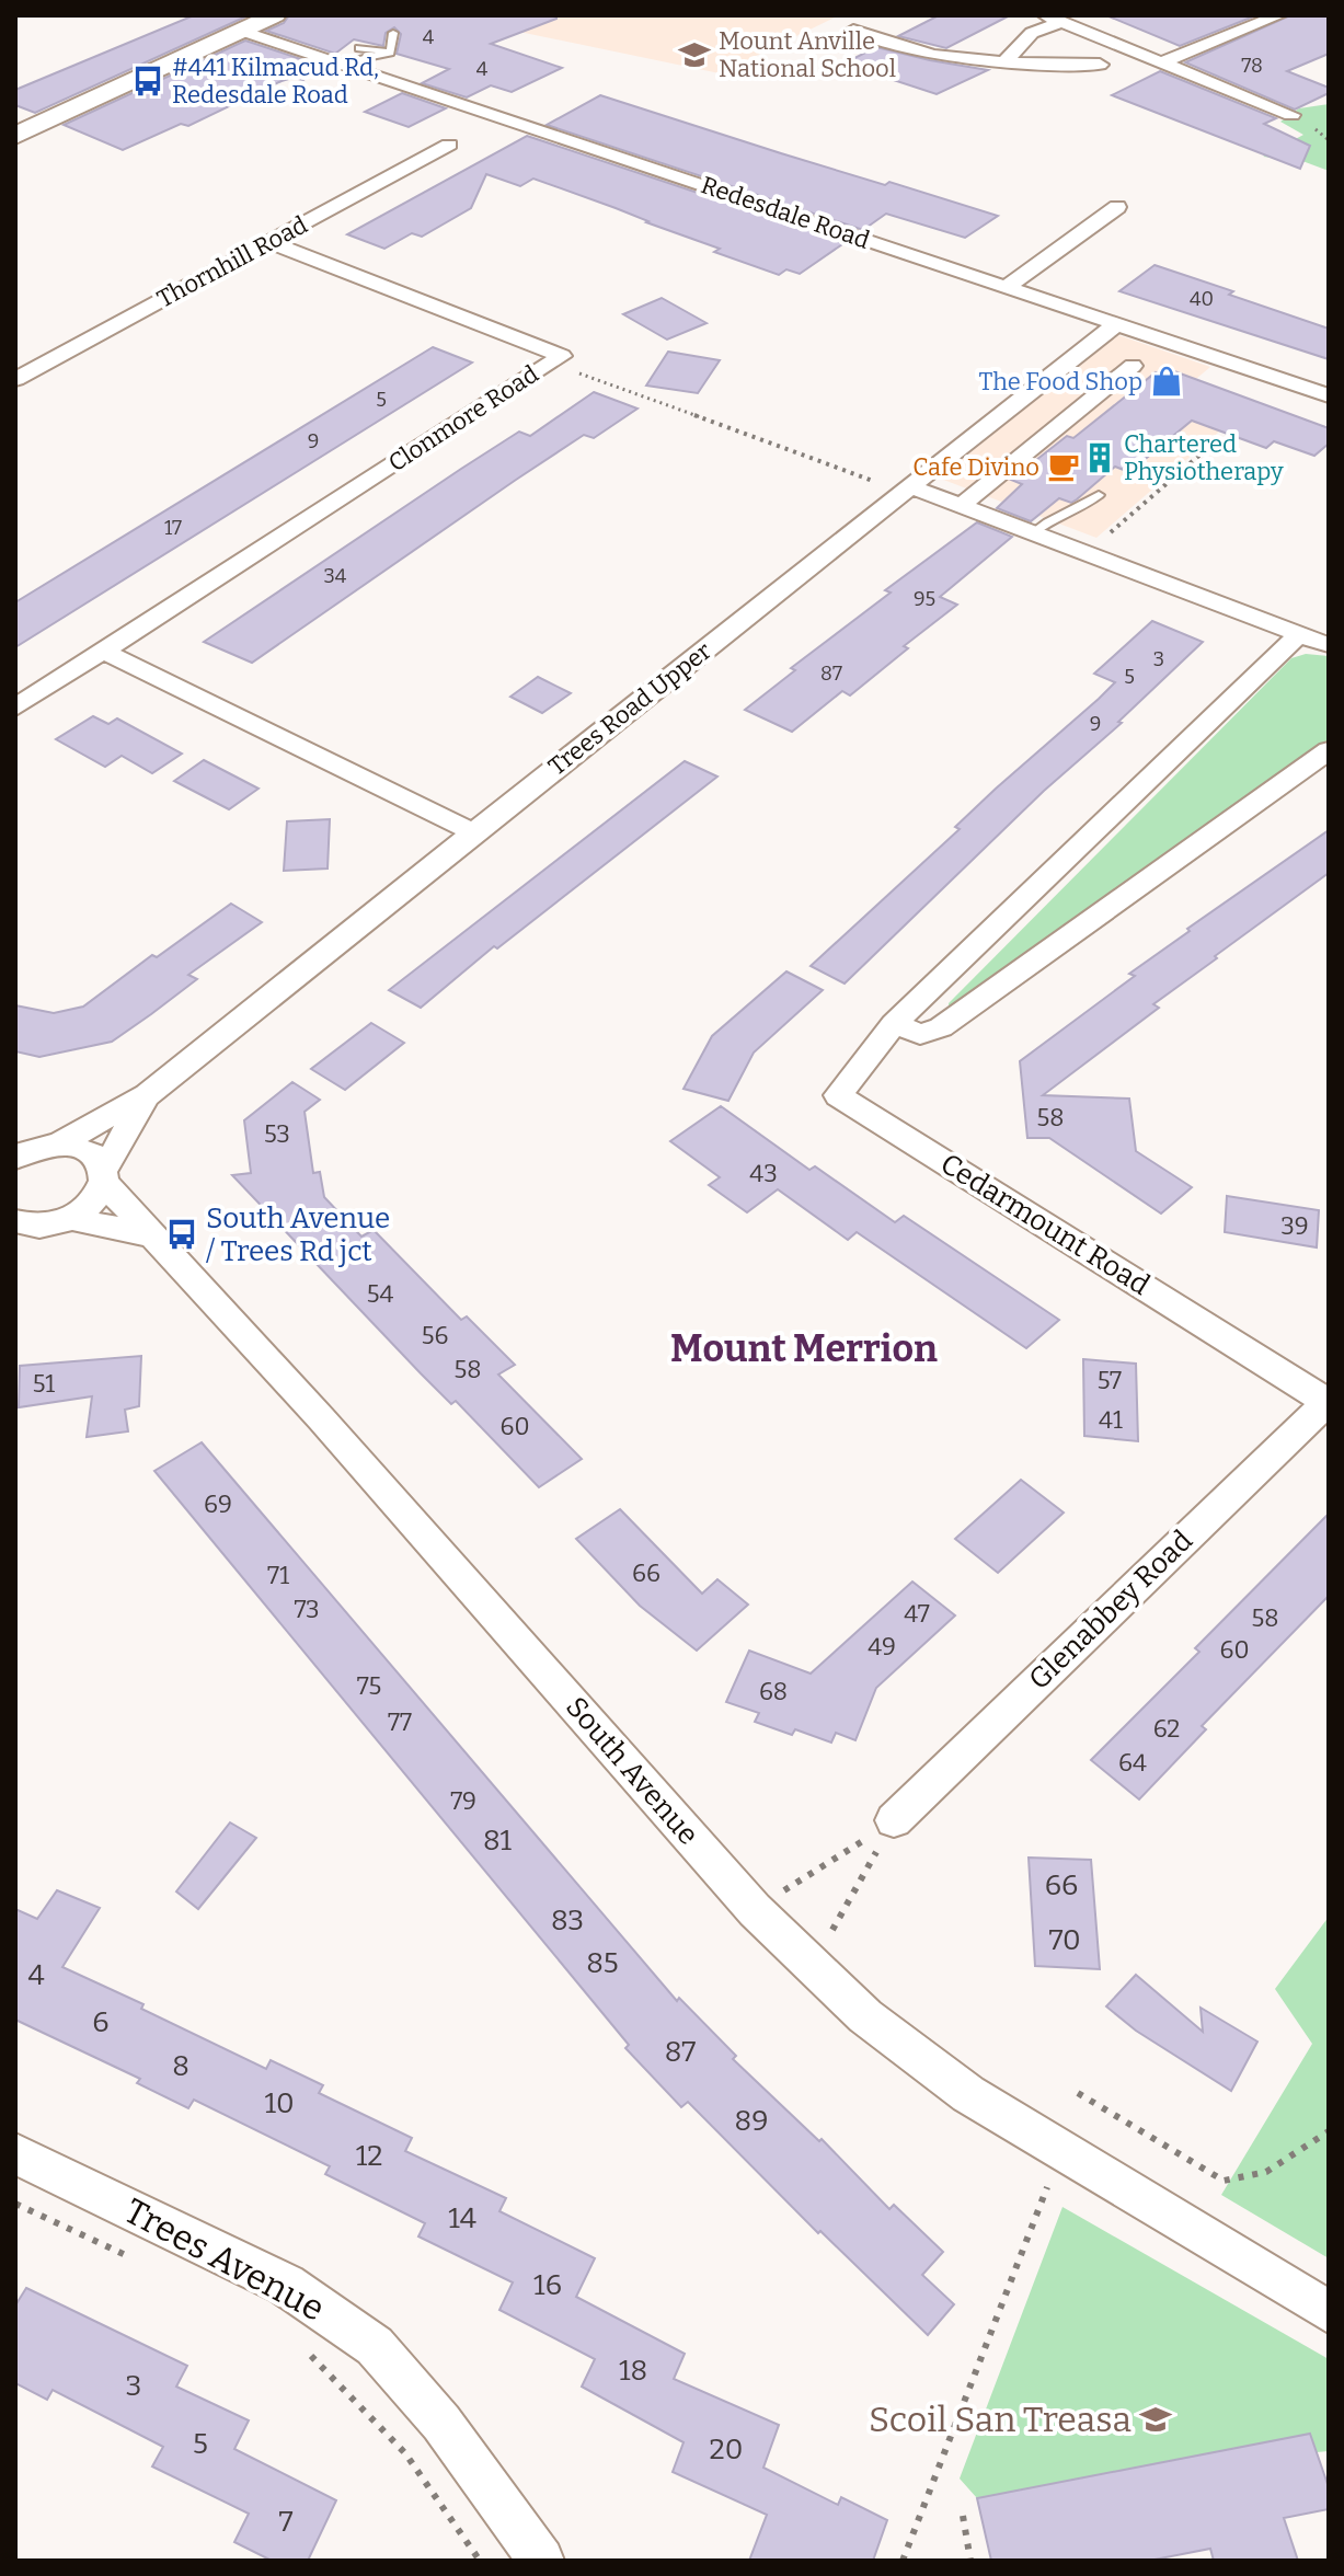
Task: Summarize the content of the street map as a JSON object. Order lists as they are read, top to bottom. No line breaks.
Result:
{"streets":{"street":["Redesdale Road","Thornhill Road","Clonmore Road","Trees Road Upper","Cedarmount Road","Glenabbey Road","South Avenue","Trees Avenue"]},"crossings":[["Redesdale Road","Trees Road Upper"],["Thornhill Road","Clonmore Road"],["Cedarmount Road","Glenabbey Road"]],"districts":["Mount Merrion"],"places":{"school or university":["Mount Anville National School","Scoil San Treasa"],"bus stop":["#441 Kilmacud Rd, Redesdale Road","South Avenue / Trees Rd jct"],"shop":["The Food Shop"],"building":["Chartered Physiotherapy"],"cafe":["Cafe Divino"]},"house_numbers":["4","78","4","40","5","9","17","34","95","3","87","5","9","58","53","43","39","54","56","58","57","51","41","60","69","66","71","73","47","58","49","60","75","68","77","62","64","79","81","66","83","70","85","4","6","87","8","10","89","12","14","16","18","3","5","20","7"]}
